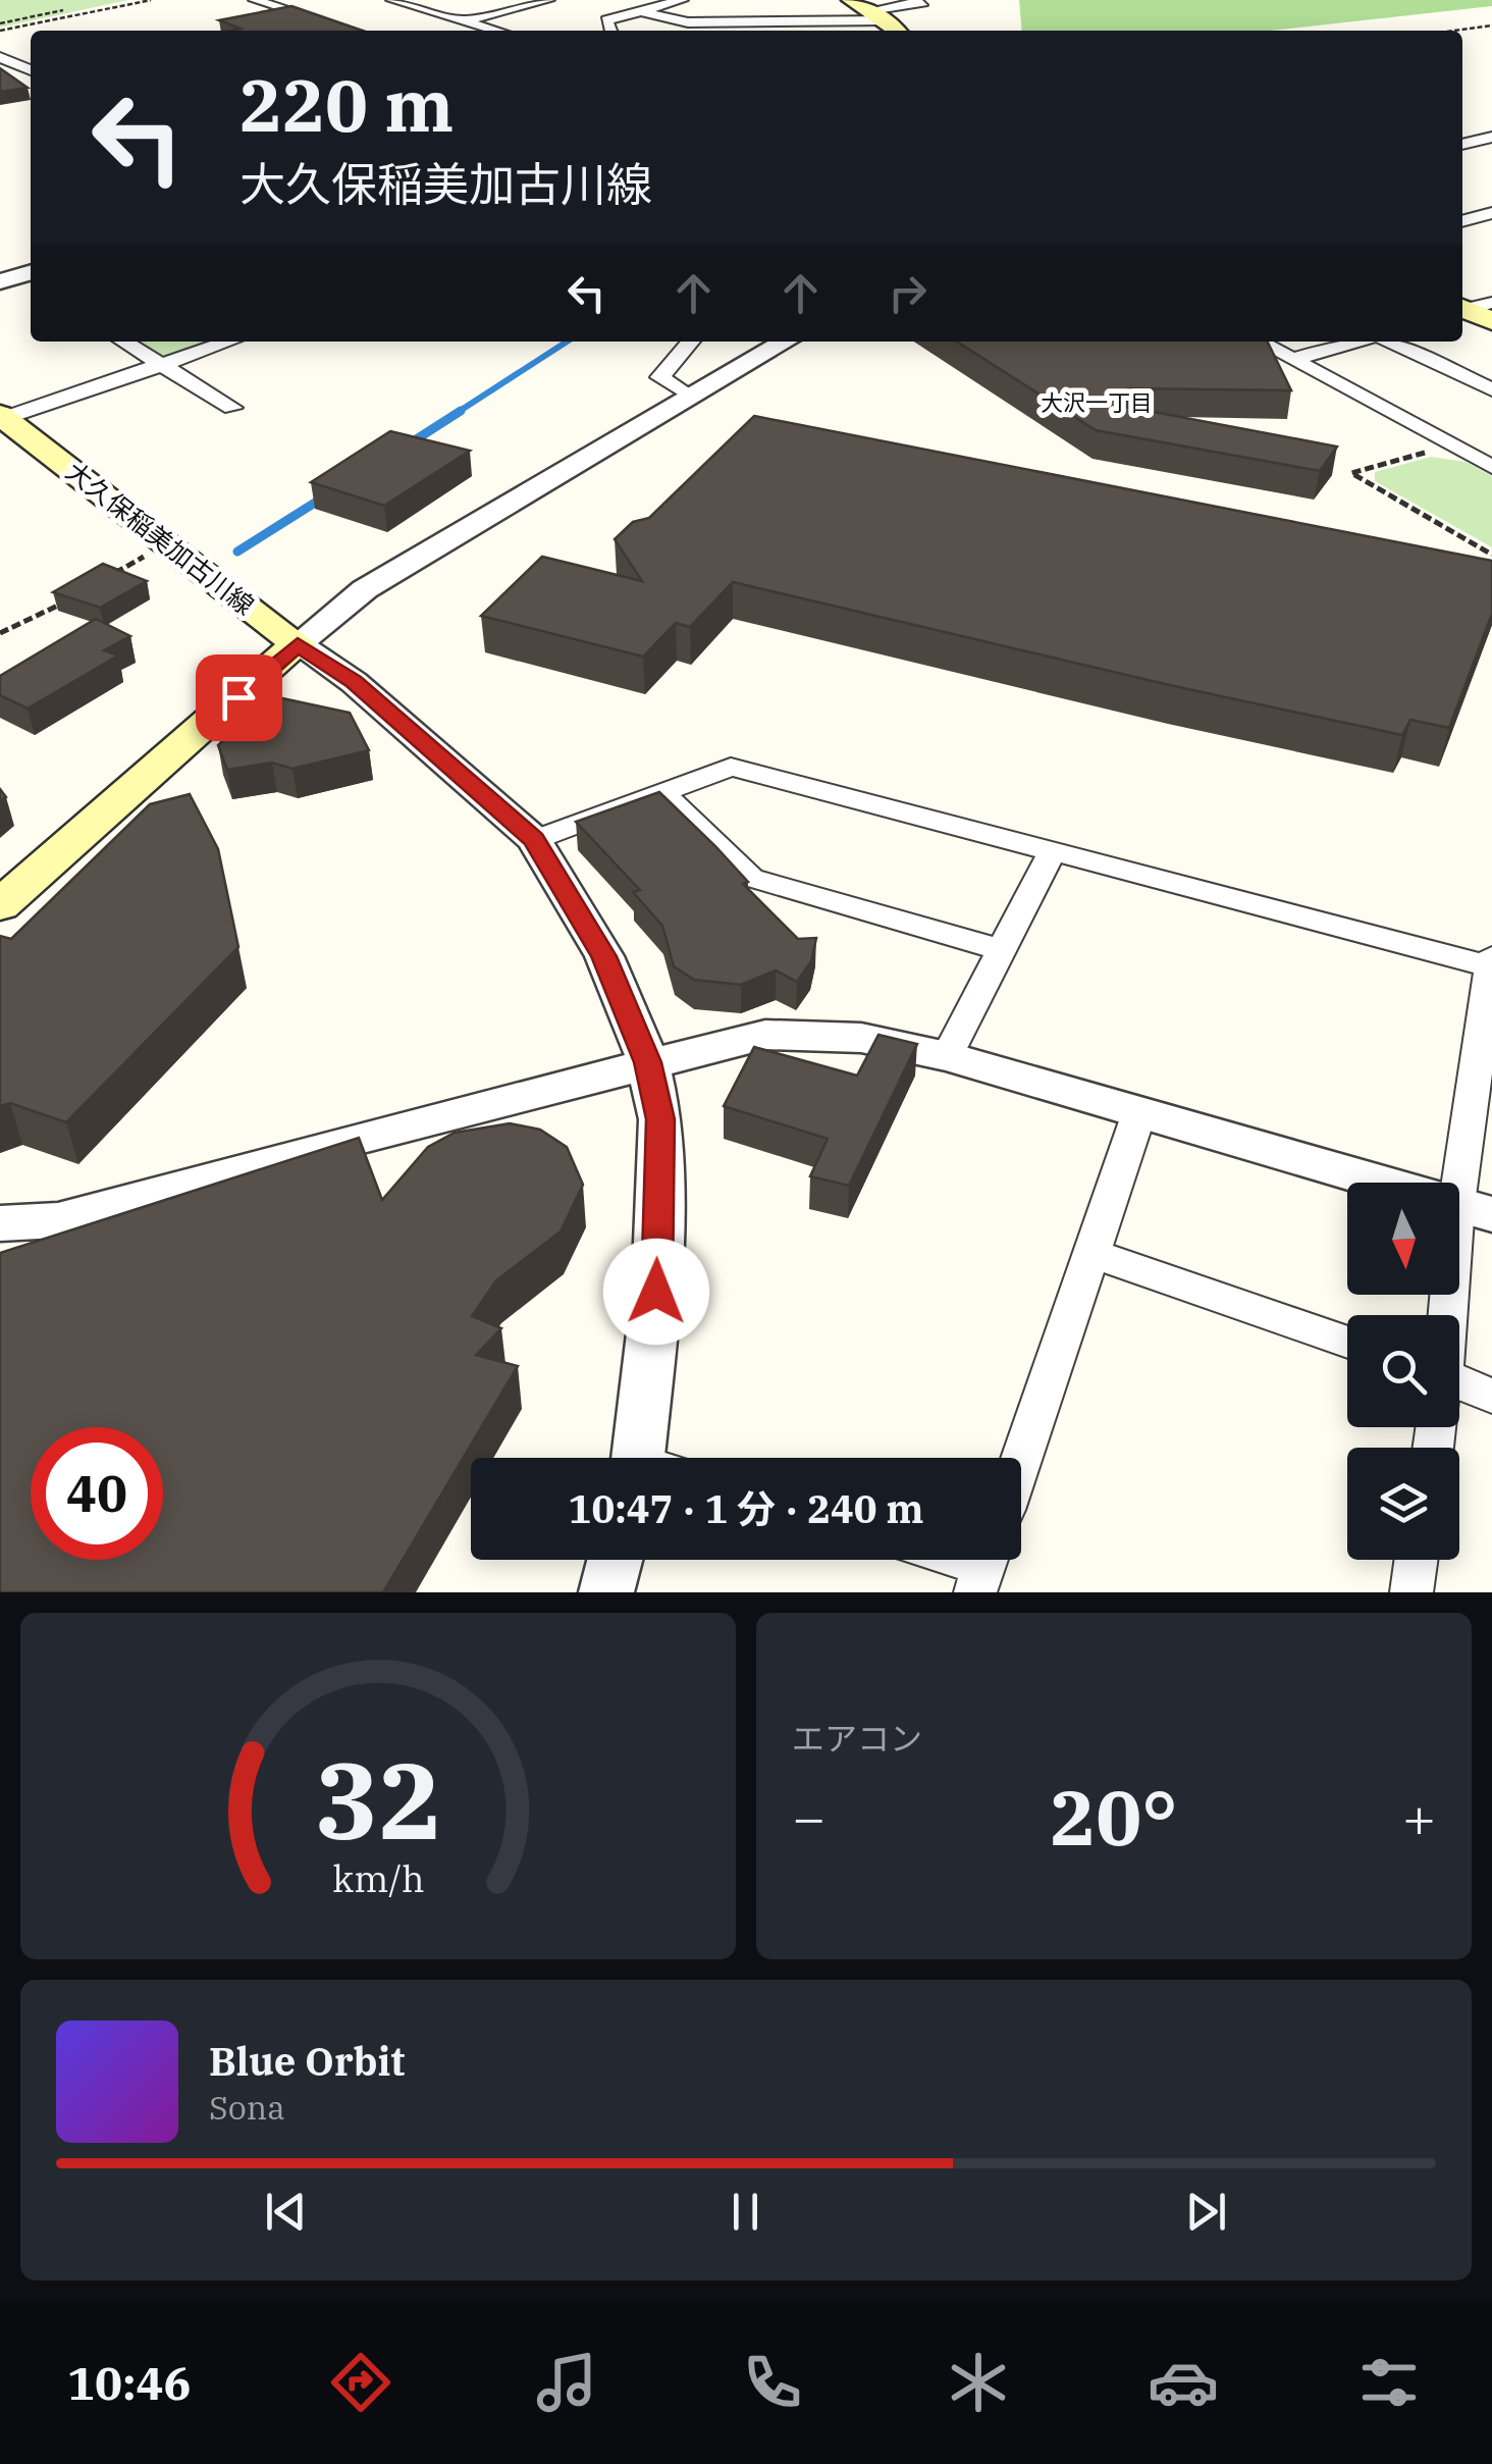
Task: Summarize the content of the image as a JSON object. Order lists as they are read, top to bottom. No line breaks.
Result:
{"streets":{"main road":["大久保稲美加古川線"]},"districts":["大沢一丁目"],"north":"bottom","page":{"turn":["220 m","大久保稲美加古川線"],"limit":"40","trip":"10:47 · 1 分 · 240 m","tile":"エアコン","heat":["−","20°","+"],"song":["Blue Orbit","Sona"],"tabs":"10:46","gauge":["32","km/h"]}}
